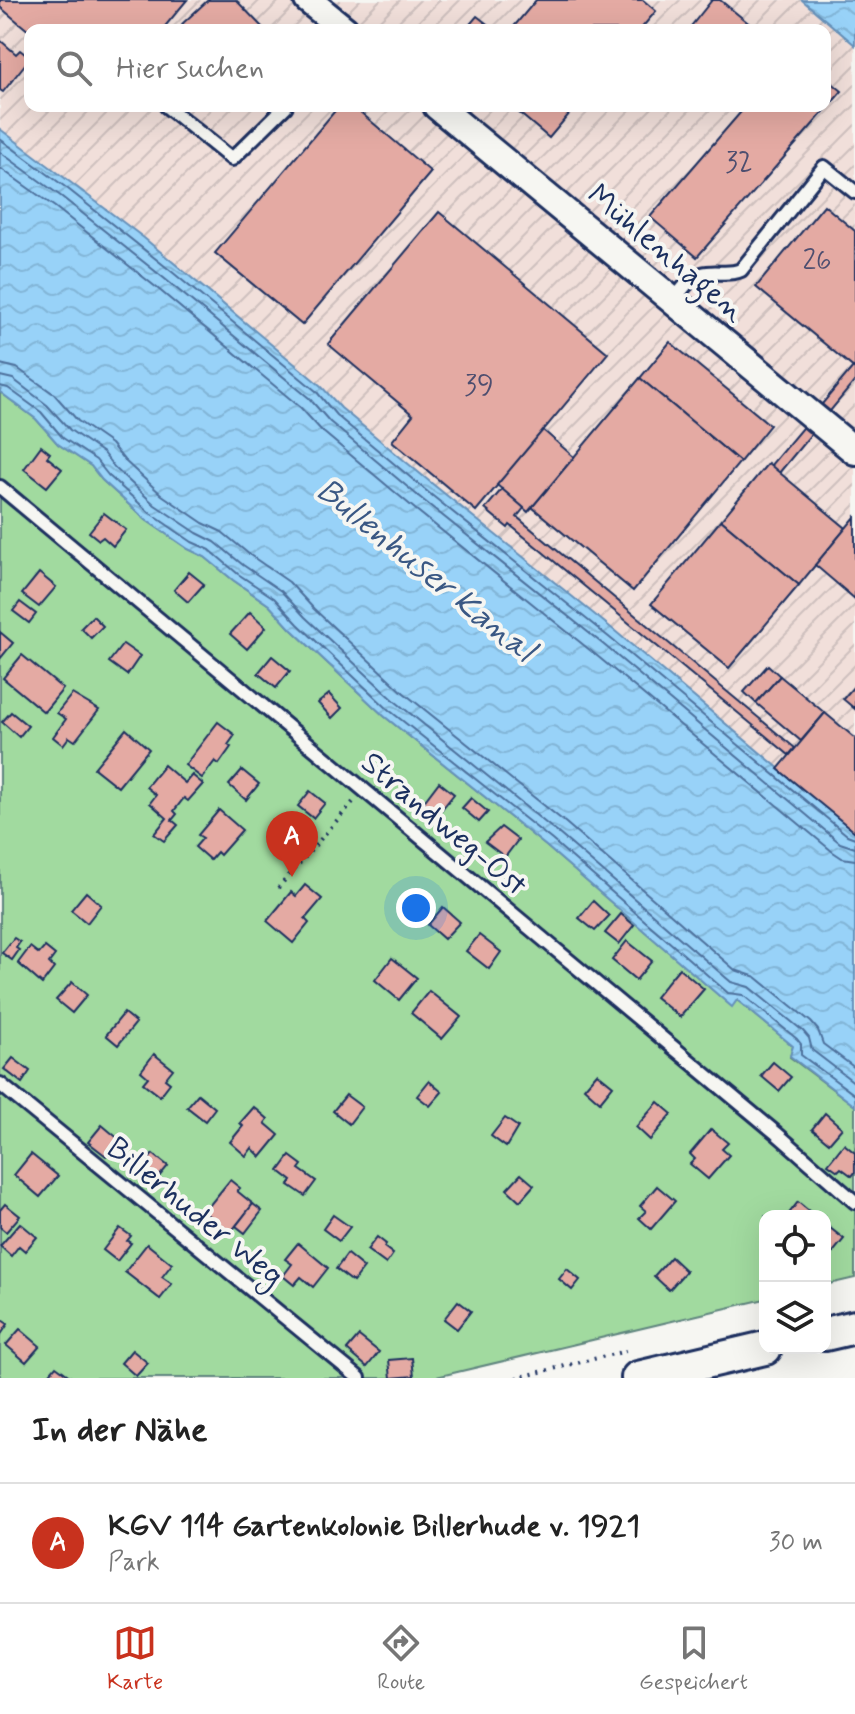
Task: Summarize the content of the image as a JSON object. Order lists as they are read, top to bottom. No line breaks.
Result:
{"streets":{"street":["Mühlenhagen"],"lane":["Strandweg-Ost","Billerhuder Weg"]},"water":["Bullenhuser Kanal"],"house_numbers":["32","26","39"],"page":{"search":"Hier suchen","pins":"A","heading":"In der Nähe","list":[{"mark":"A","name":"KGV 114 Gartenkolonie Billerhude v. 1921","note":"Park","value":"30 m"}],"nav":["Karte","Route","Gespeichert"]}}
